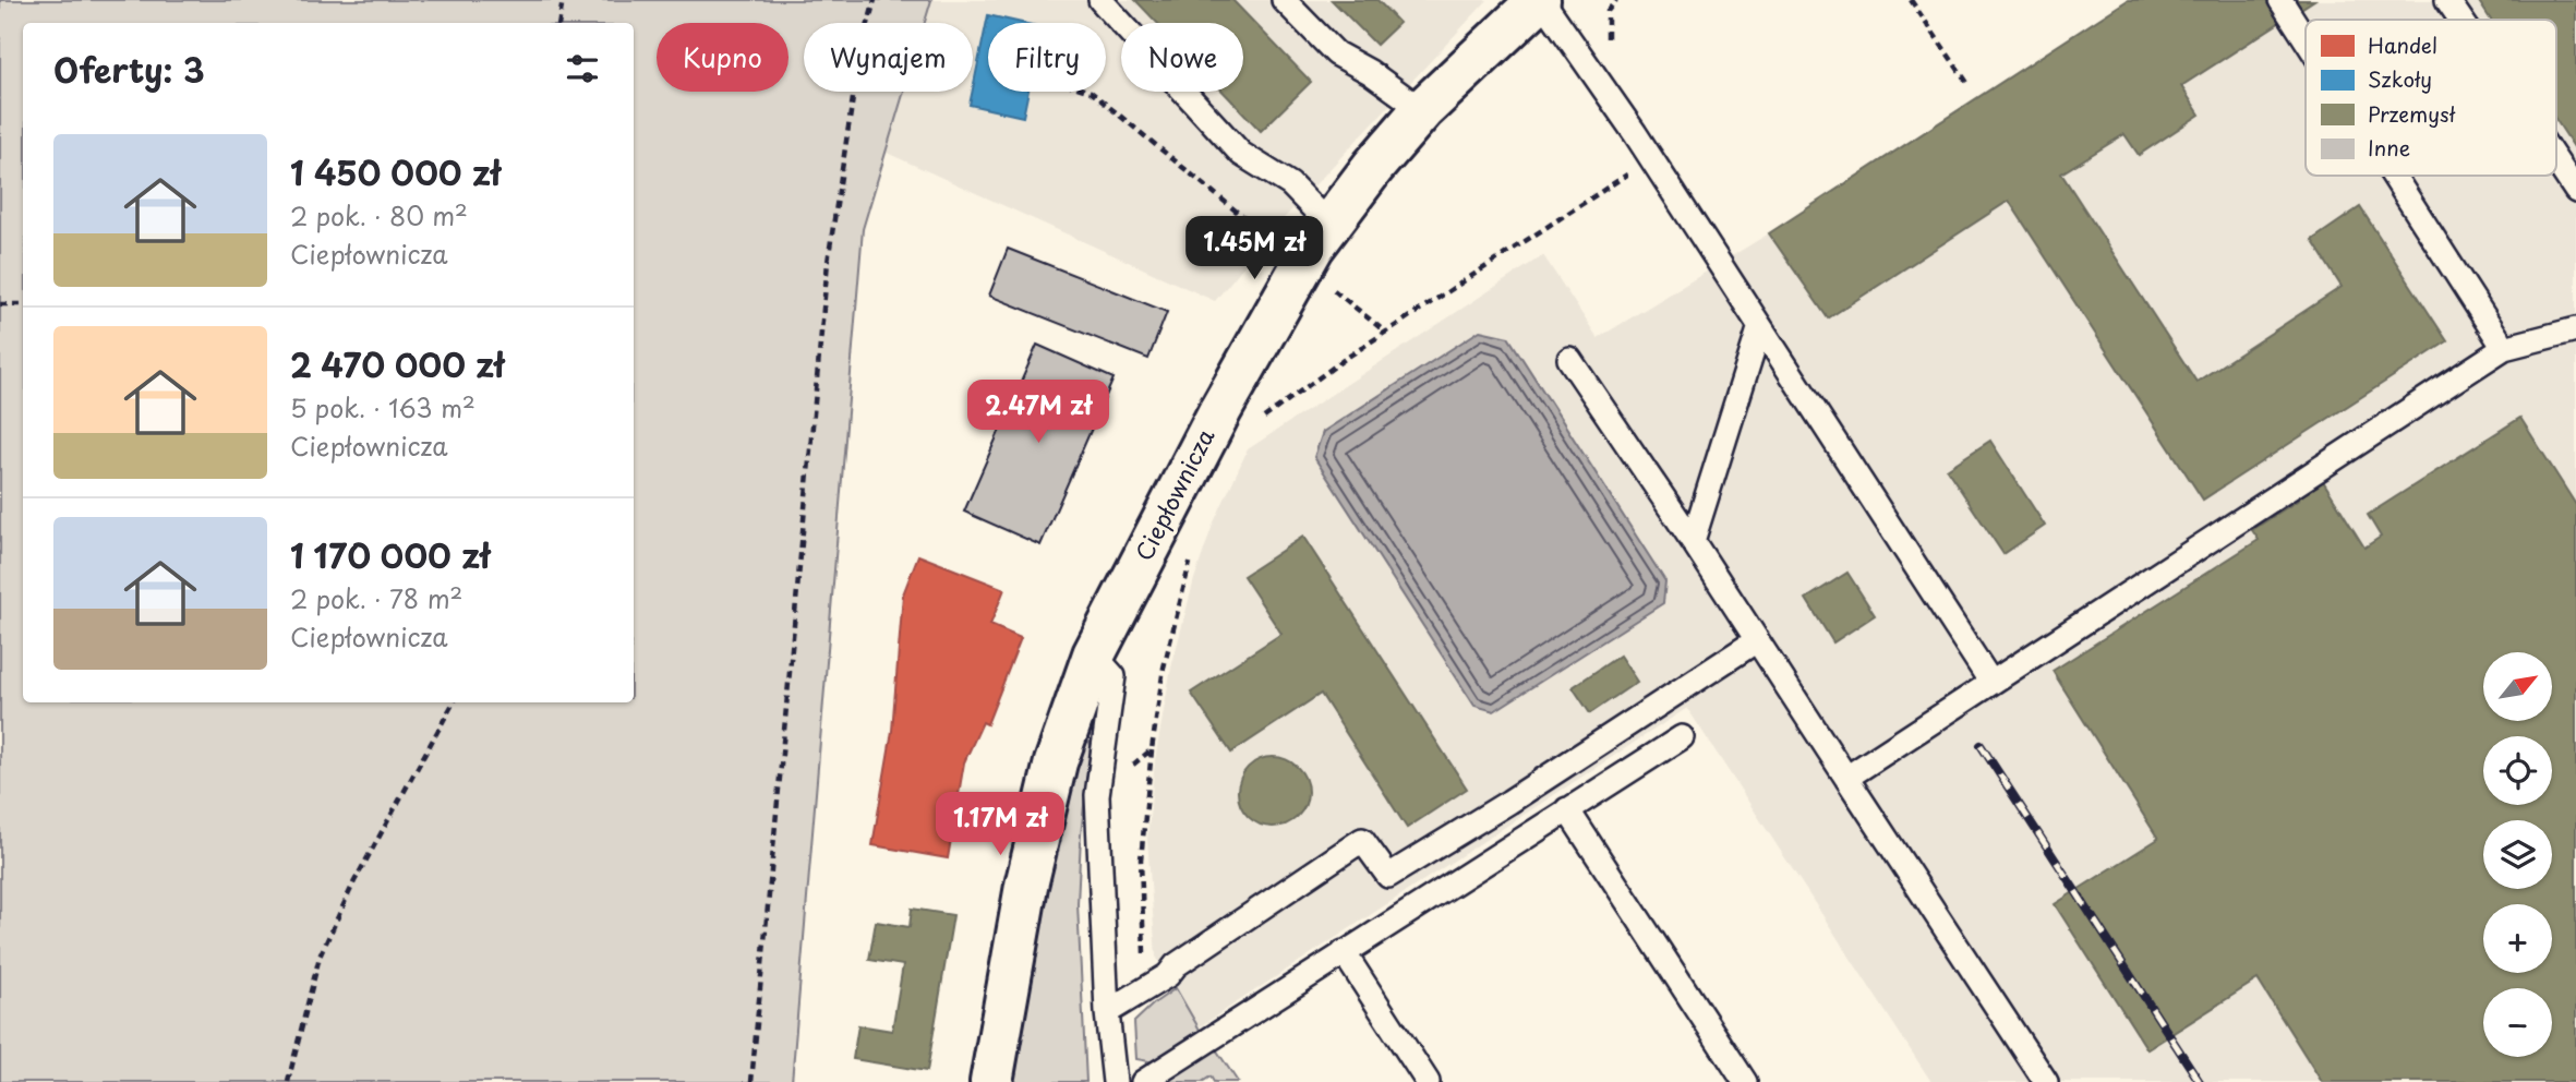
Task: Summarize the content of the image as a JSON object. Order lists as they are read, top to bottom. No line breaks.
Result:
{"streets":{"street":["Ciepłownicza"]},"legend":["Handel","Szkoły","Przemysł","Inne"],"north":"top right","page":{"chip":["Kupno","Wynajem","Filtry","Nowe"],"heading":"Oferty: 3","list":[{"name":"1 450 000 zł","note":"2 pok. · 80 m² · Ciepłownicza"},{"name":"2 470 000 zł","note":"5 pok. · 163 m² · Ciepłownicza"},{"name":"1 170 000 zł","note":"2 pok. · 78 m² · Ciepłownicza"}],"price":["1.45M zł","2.47M zł","1.17M zł"],"map_buttons":["+","−"]}}
